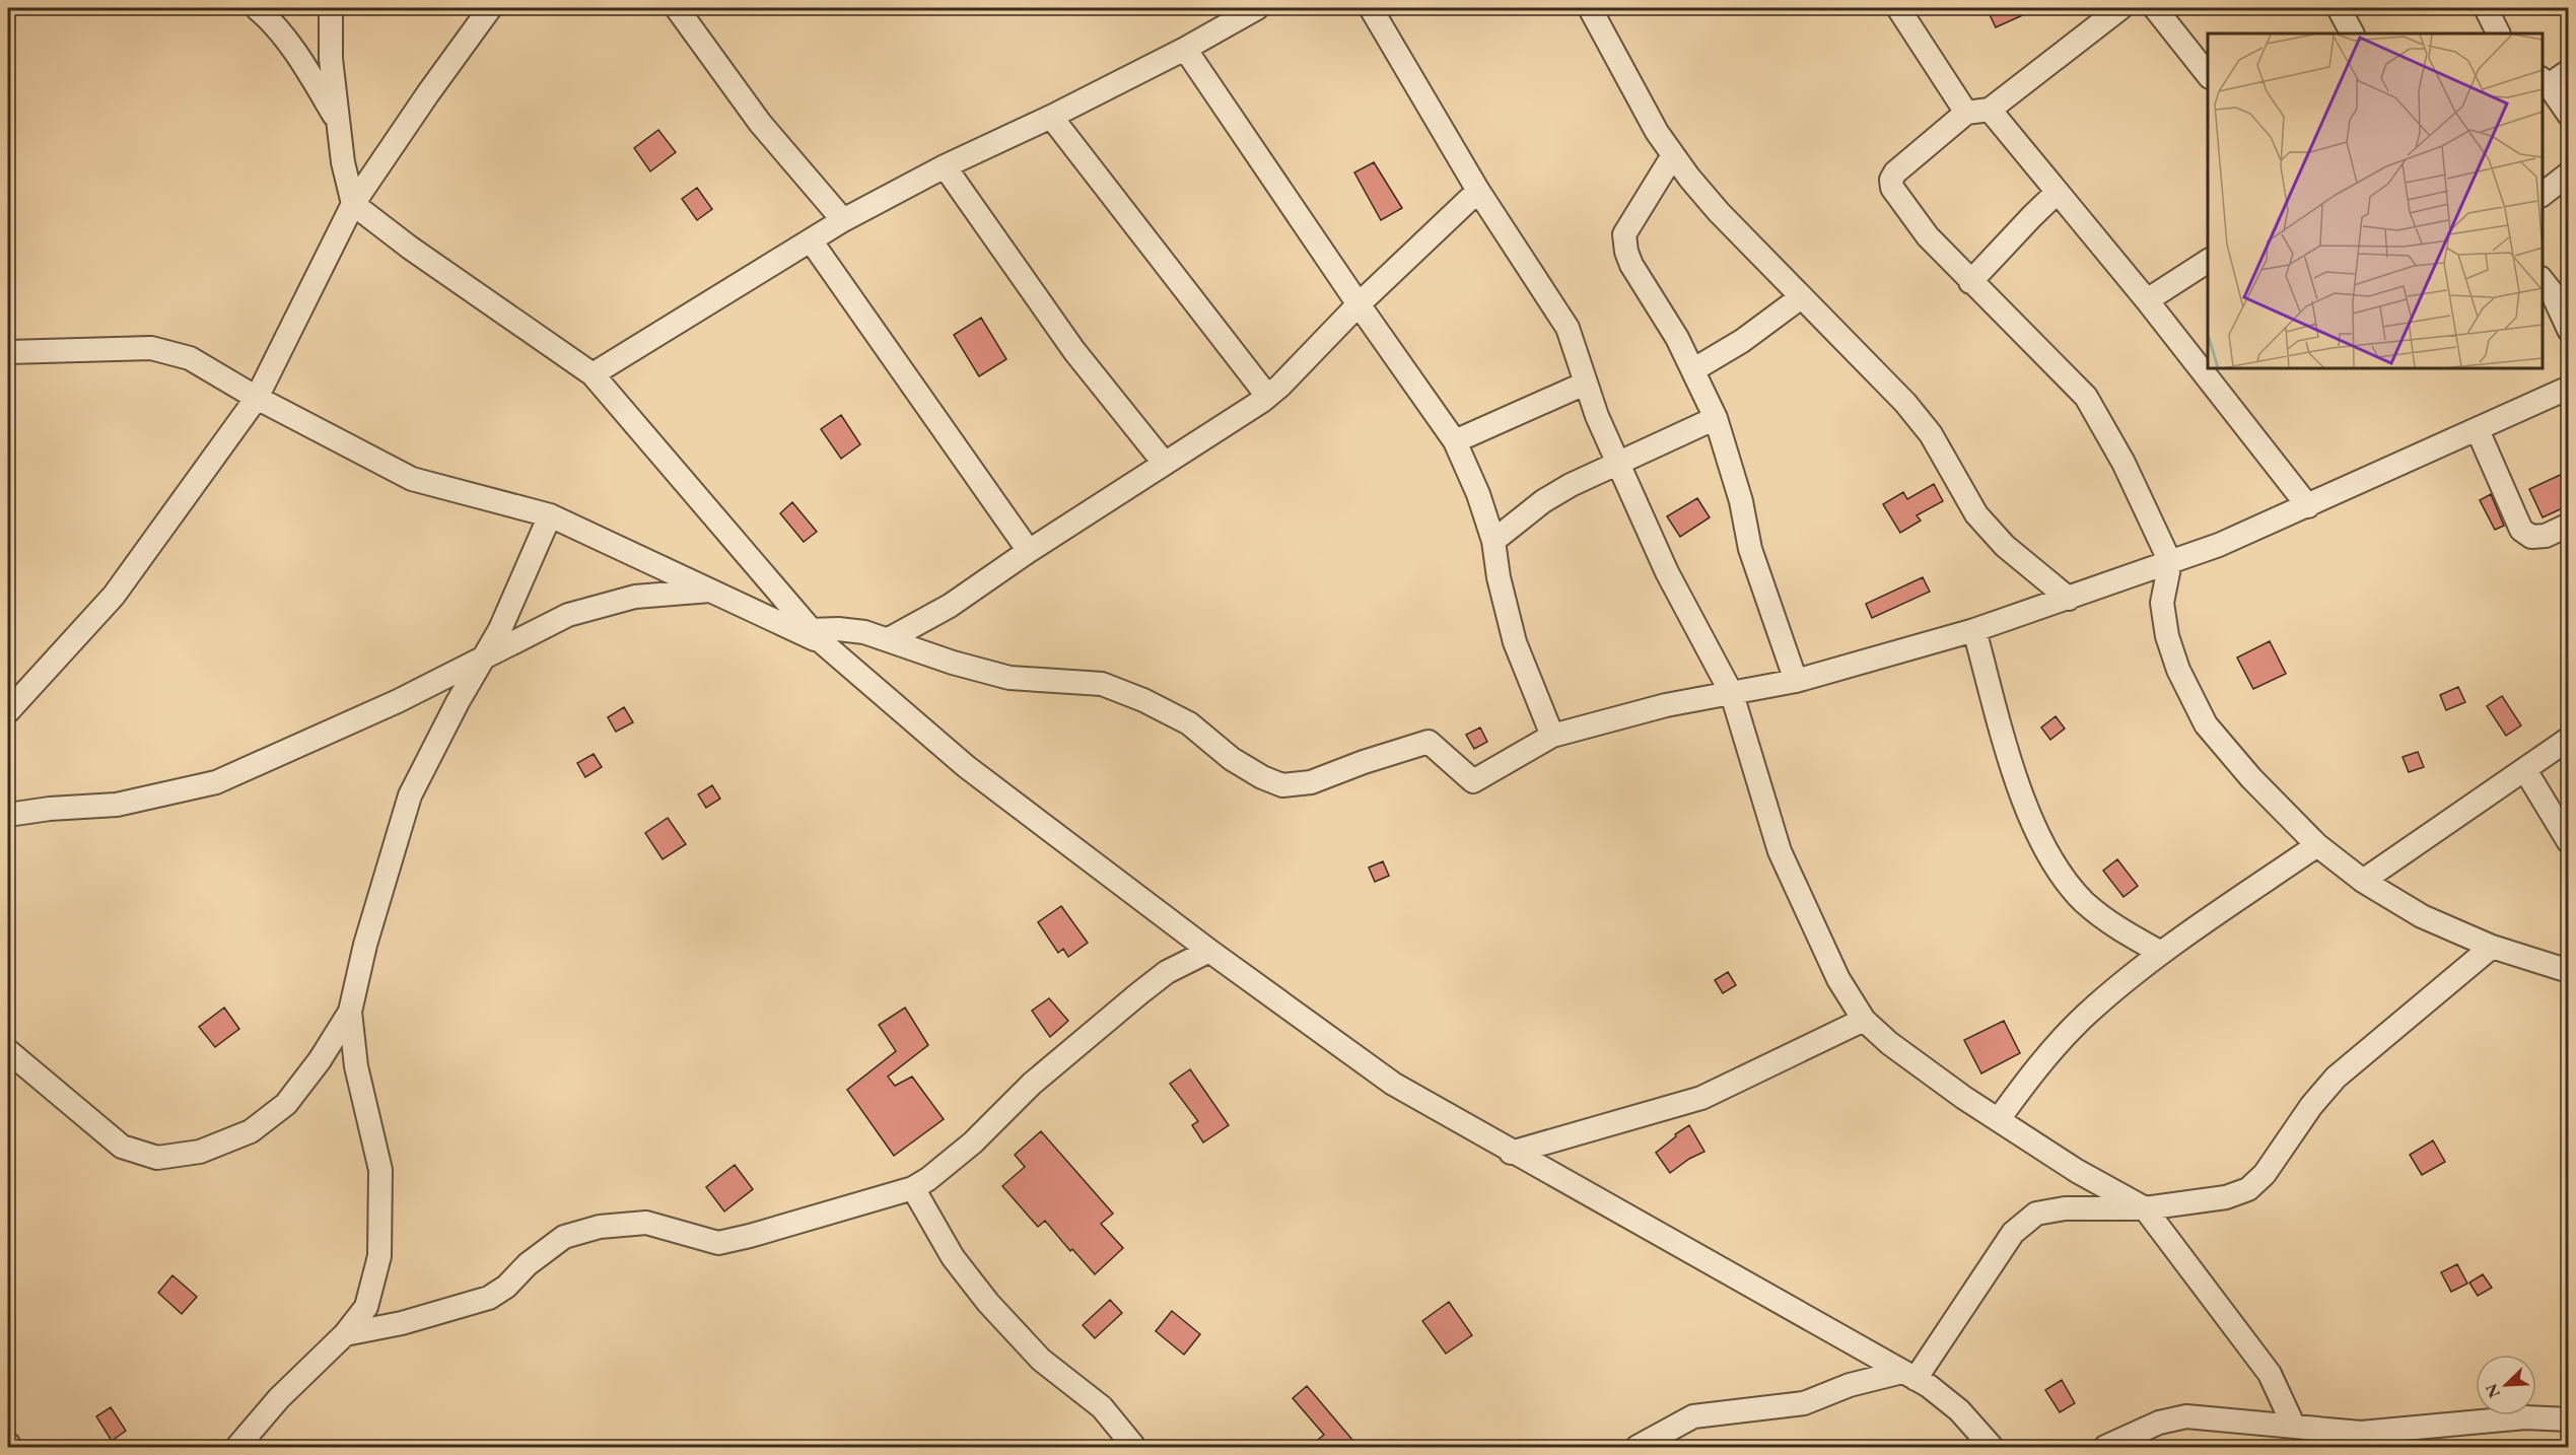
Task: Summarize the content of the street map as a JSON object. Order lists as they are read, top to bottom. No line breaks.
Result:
{"north":"bottom left"}
